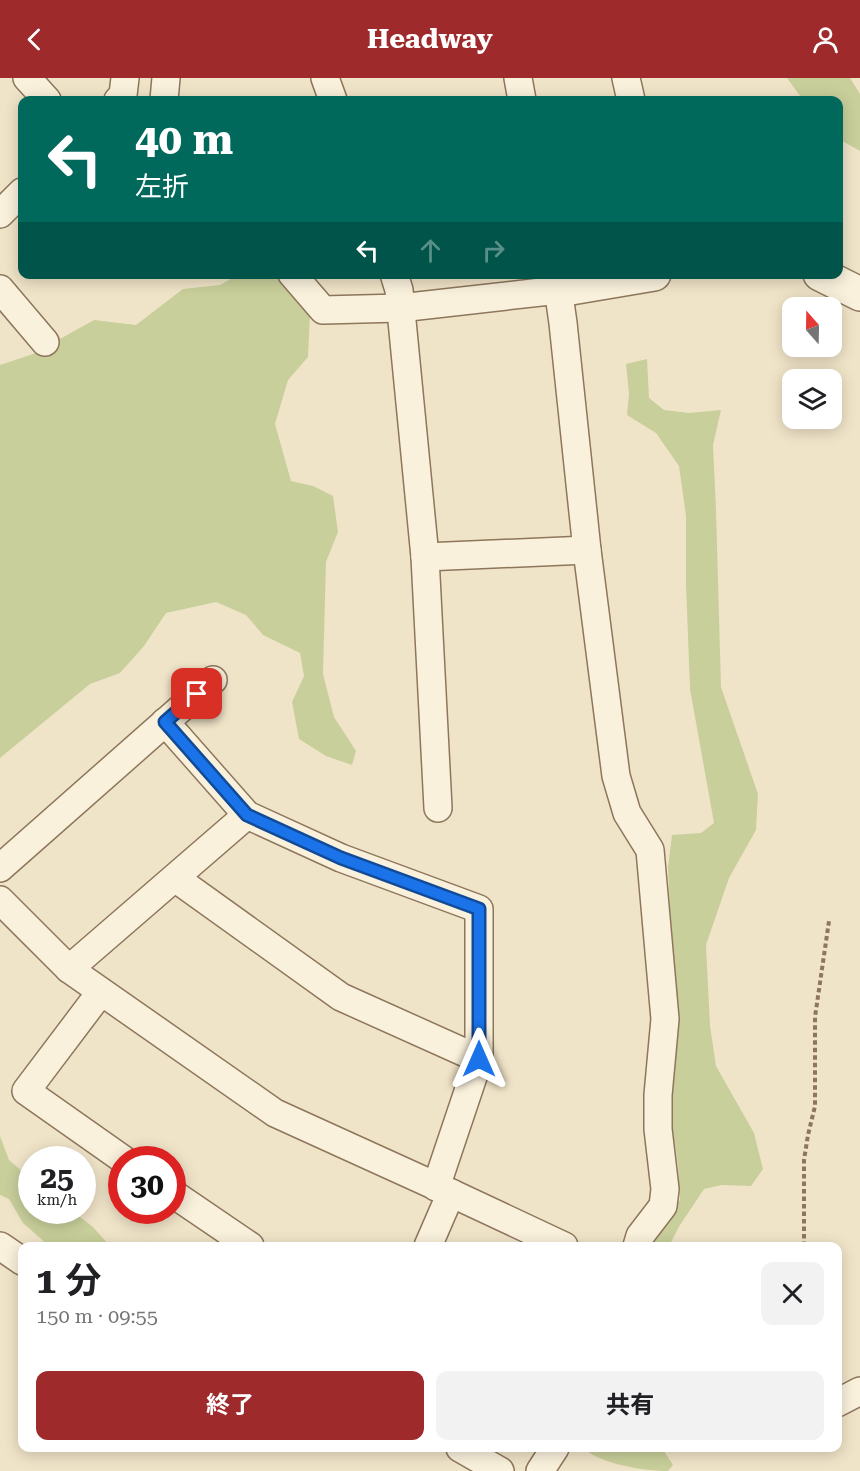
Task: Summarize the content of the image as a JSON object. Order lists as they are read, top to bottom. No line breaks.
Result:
{"north":"top","page":{"header":"Headway","turn":["40 m","左折"],"speed":"25 km/h","limit":"30","heading":["1 分","150 m · 09:55"],"buttons":["終了","共有"]}}
